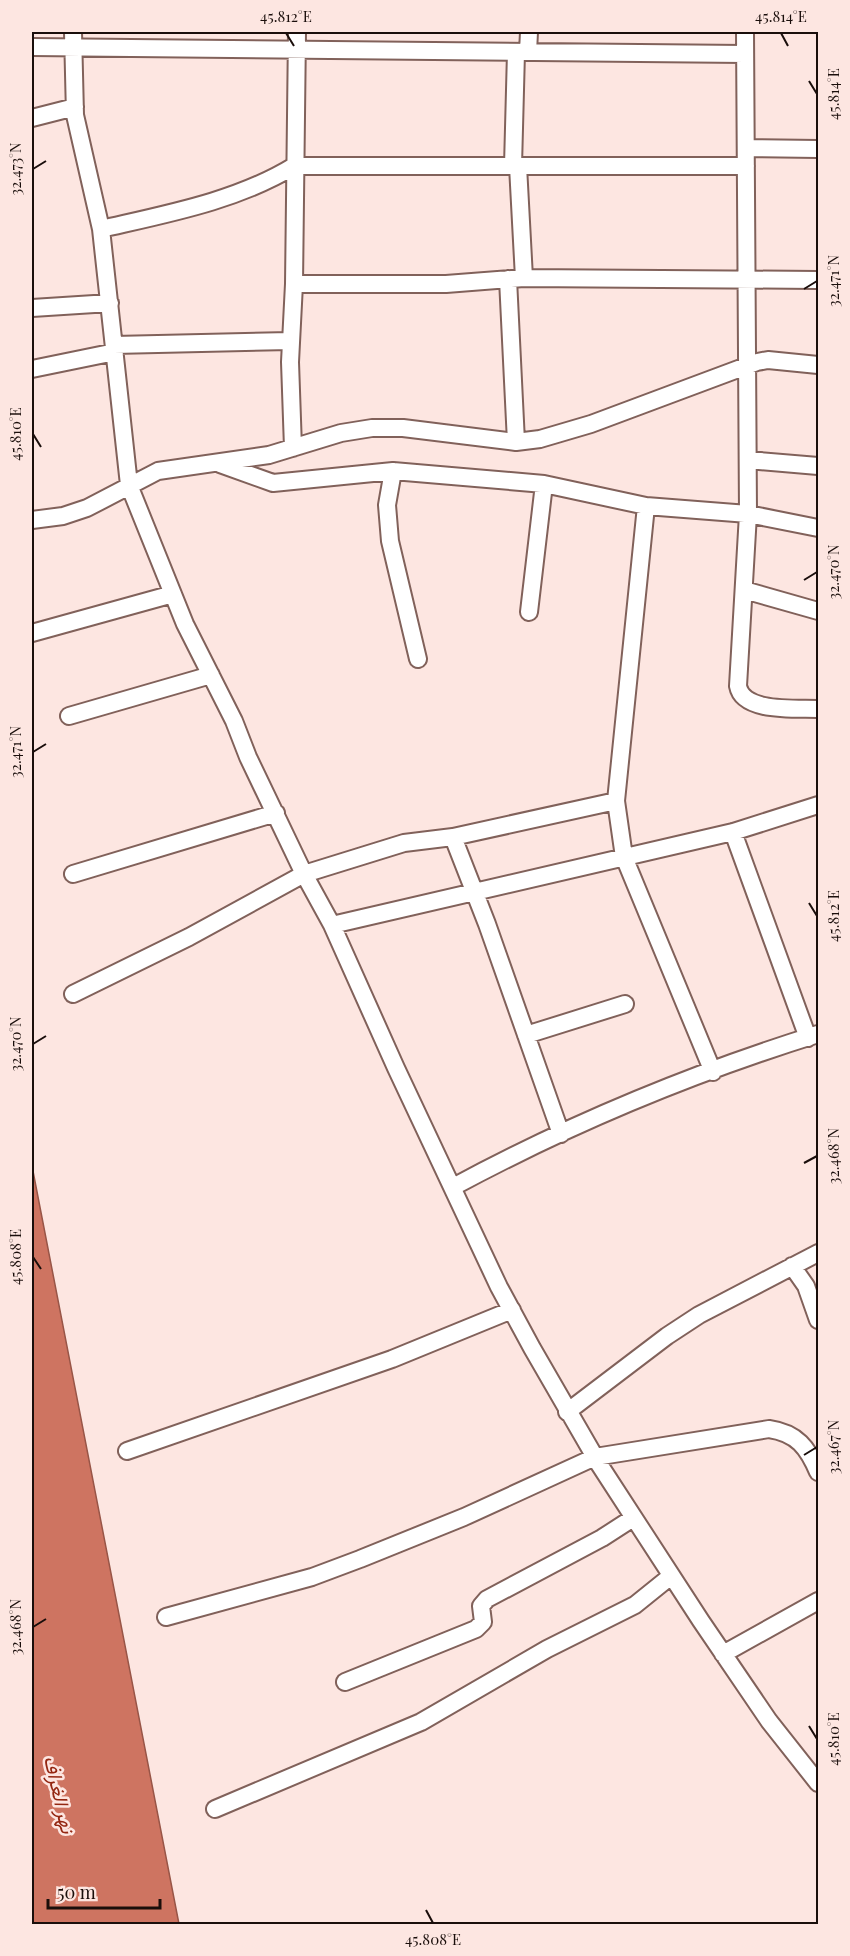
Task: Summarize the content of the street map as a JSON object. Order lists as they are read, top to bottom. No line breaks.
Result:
{"water":["نهر الغراف"],"scale_bar":"50 m","coordinates":["45.812°E","45.814°E","32.473°N","32.471°N","45.810°E","32.470°N","32.468°N","45.808°E","32.467°N"]}
